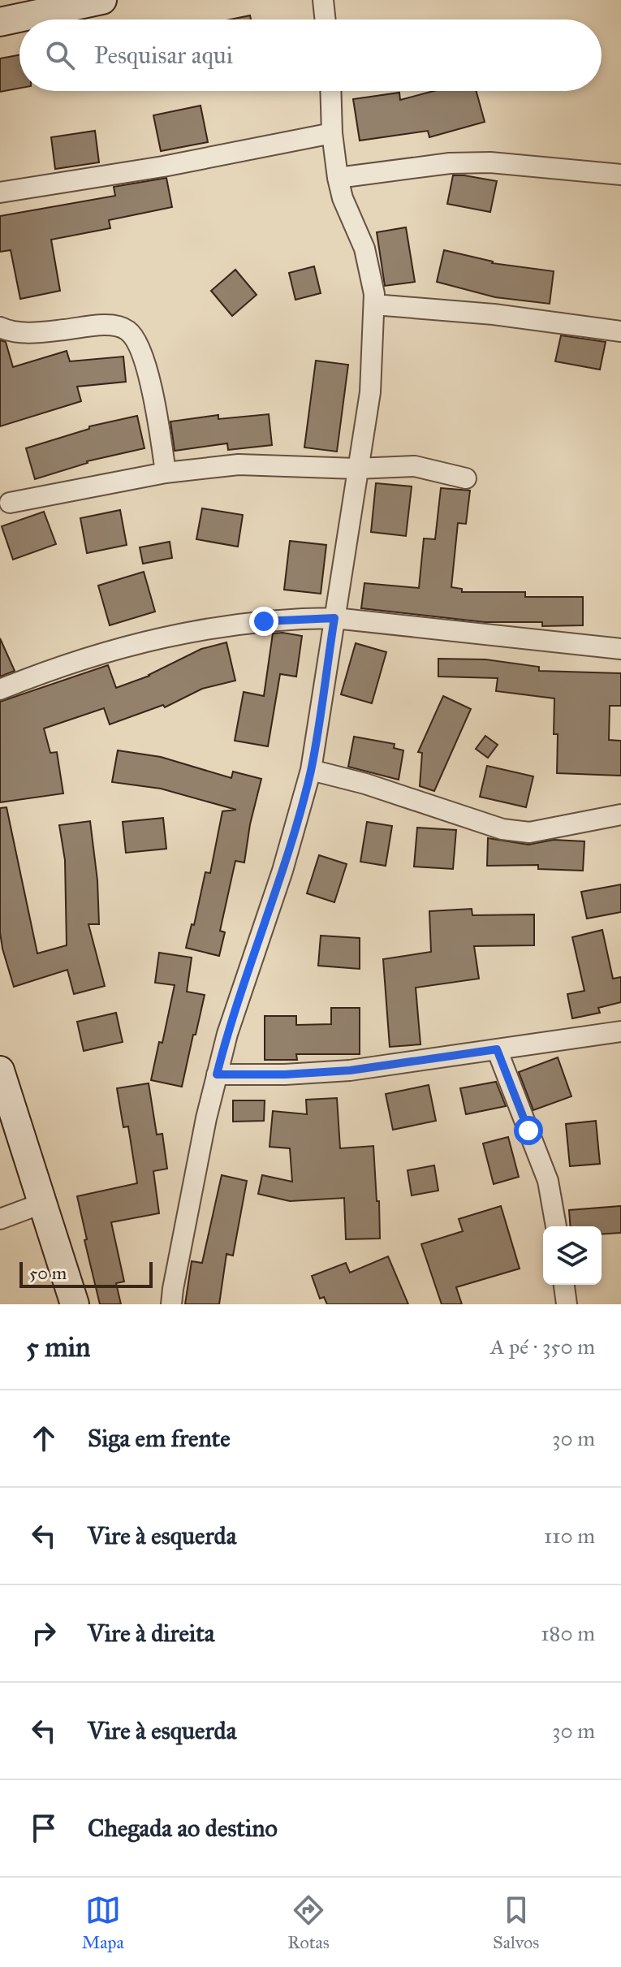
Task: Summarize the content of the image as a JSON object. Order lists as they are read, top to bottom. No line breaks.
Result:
{"scale_bar":"50 m","page":{"search":"Pesquisar aqui","scale":"50 m","heading":["5 min","A pé · 350 m"],"list":[["Siga em frente","30 m"],["Vire à esquerda","110 m"],["Vire à direita","180 m"],["Vire à esquerda","30 m"],"Chegada ao destino"],"nav":["Mapa","Rotas","Salvos"]}}
